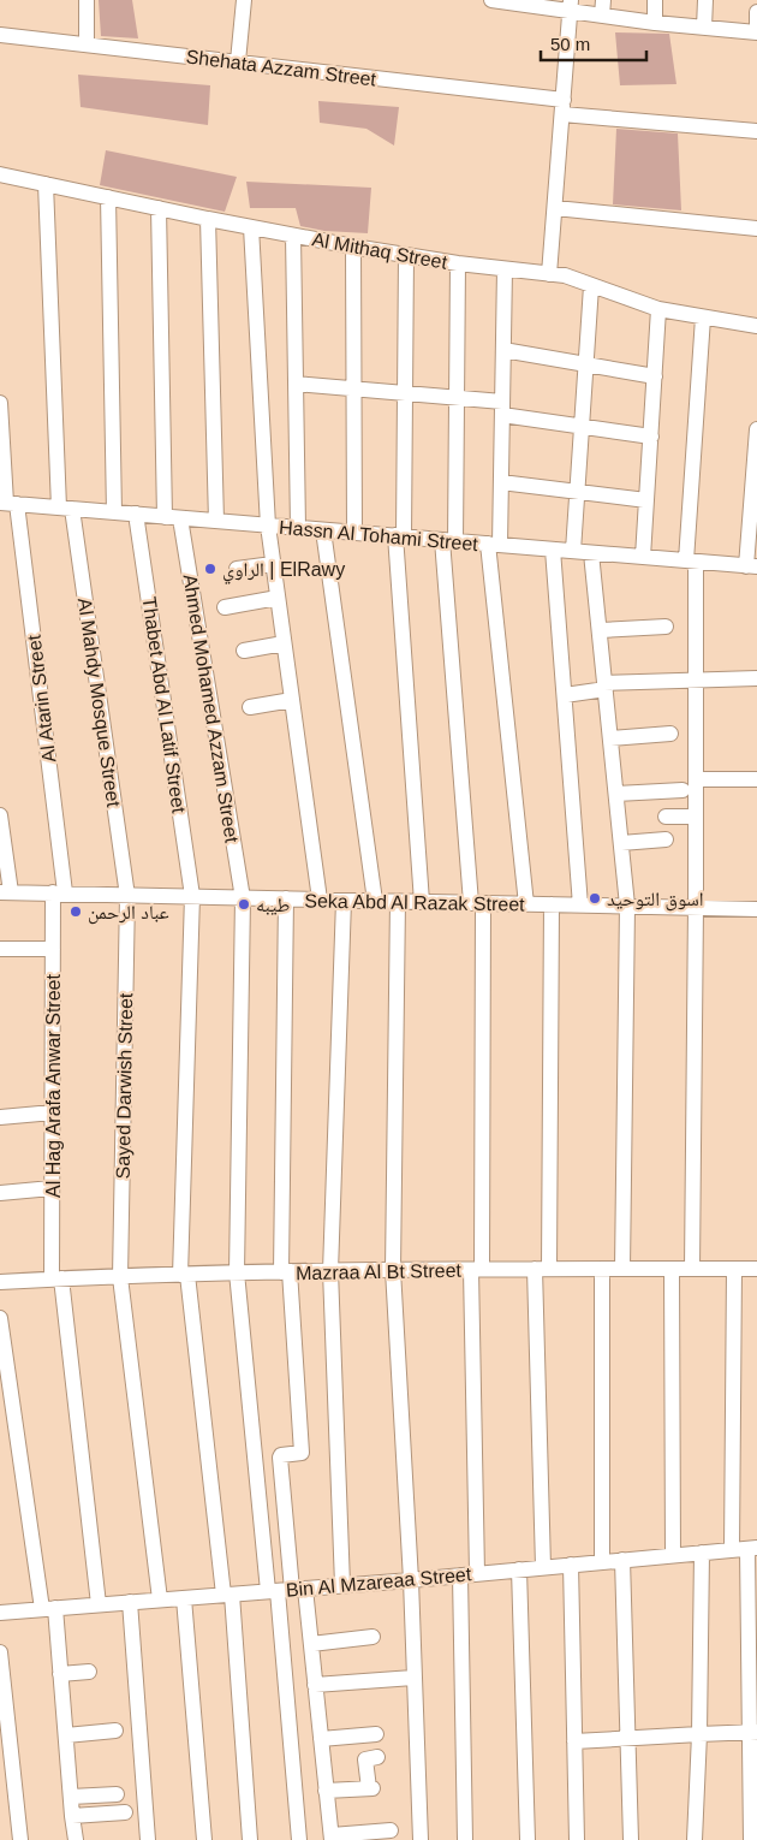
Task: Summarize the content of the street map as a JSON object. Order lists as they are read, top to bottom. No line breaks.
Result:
{"streets":{"street":["Shehata Azzam Street","Al Mithaq Street","Hassn Al Tohami Street","Al Atarin Street","Al Mahdy Mosque Street","Thabet Abd Al Latif Street","Ahmed Mohamed Azzam Street","Seka Abd Al Razak Street","Al Hag Arafa Anwar Street","Sayed Darwish Street","Mazraa Al Bt Street","Bin Al Mzareaa Street"]},"crossings":[["Al Mithaq Street","Al Mahdy Mosque Street"],["Hassn Al Tohami Street","Al Atarin Street"],["Hassn Al Tohami Street","Al Mahdy Mosque Street"],["Hassn Al Tohami Street","Thabet Abd Al Latif Street"],["Hassn Al Tohami Street","Ahmed Mohamed Azzam Street"],["Al Atarin Street","Seka Abd Al Razak Street"],["Al Atarin Street","Al Hag Arafa Anwar Street"],["Al Mahdy Mosque Street","Seka Abd Al Razak Street"],["Al Mahdy Mosque Street","Sayed Darwish Street"],["Thabet Abd Al Latif Street","Seka Abd Al Razak Street"],["Thabet Abd Al Latif Street","Mazraa Al Bt Street"],["Thabet Abd Al Latif Street","Bin Al Mzareaa Street"],["Ahmed Mohamed Azzam Street","Seka Abd Al Razak Street"],["Ahmed Mohamed Azzam Street","Mazraa Al Bt Street"],["Ahmed Mohamed Azzam Street","Bin Al Mzareaa Street"],["Seka Abd Al Razak Street","Al Hag Arafa Anwar Street"],["Seka Abd Al Razak Street","Sayed Darwish Street"],["Al Hag Arafa Anwar Street","Mazraa Al Bt Street"],["Al Hag Arafa Anwar Street","Bin Al Mzareaa Street"],["Sayed Darwish Street","Mazraa Al Bt Street"],["Sayed Darwish Street","Bin Al Mzareaa Street"]],"places":["الراوي | ElRawy","اسوق التوحيد","طيبه","عباد الرحمن"],"scale_bar":"50 m"}
